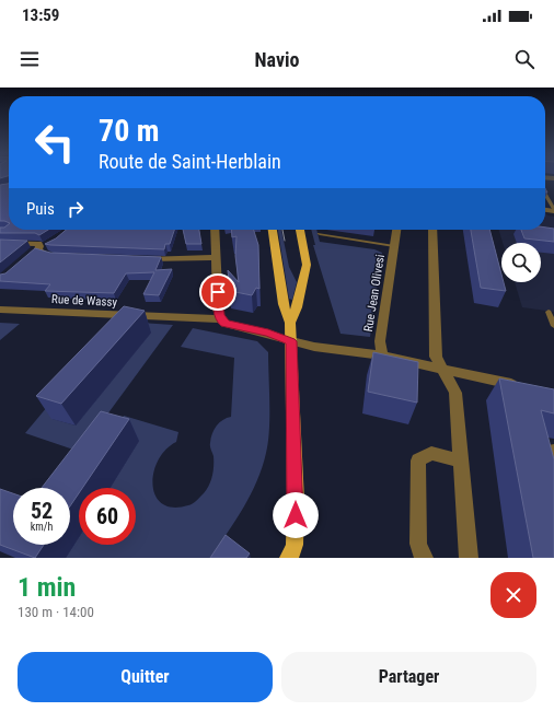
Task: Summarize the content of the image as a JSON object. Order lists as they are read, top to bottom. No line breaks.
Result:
{"streets":{"street":["Rue Jean Olivesi","Rue de Wassy"]},"crossings":[["Rue Jean Olivesi","Rue de Wassy"]],"page":{"status":"13:59","header":"Navio","turn":["70 m","Route de Saint-Herblain"],"then":"Puis","speed":"52 km/h","limit":"60","heading":["1 min","130 m · 14:00"],"buttons":["Quitter","Partager"]}}
